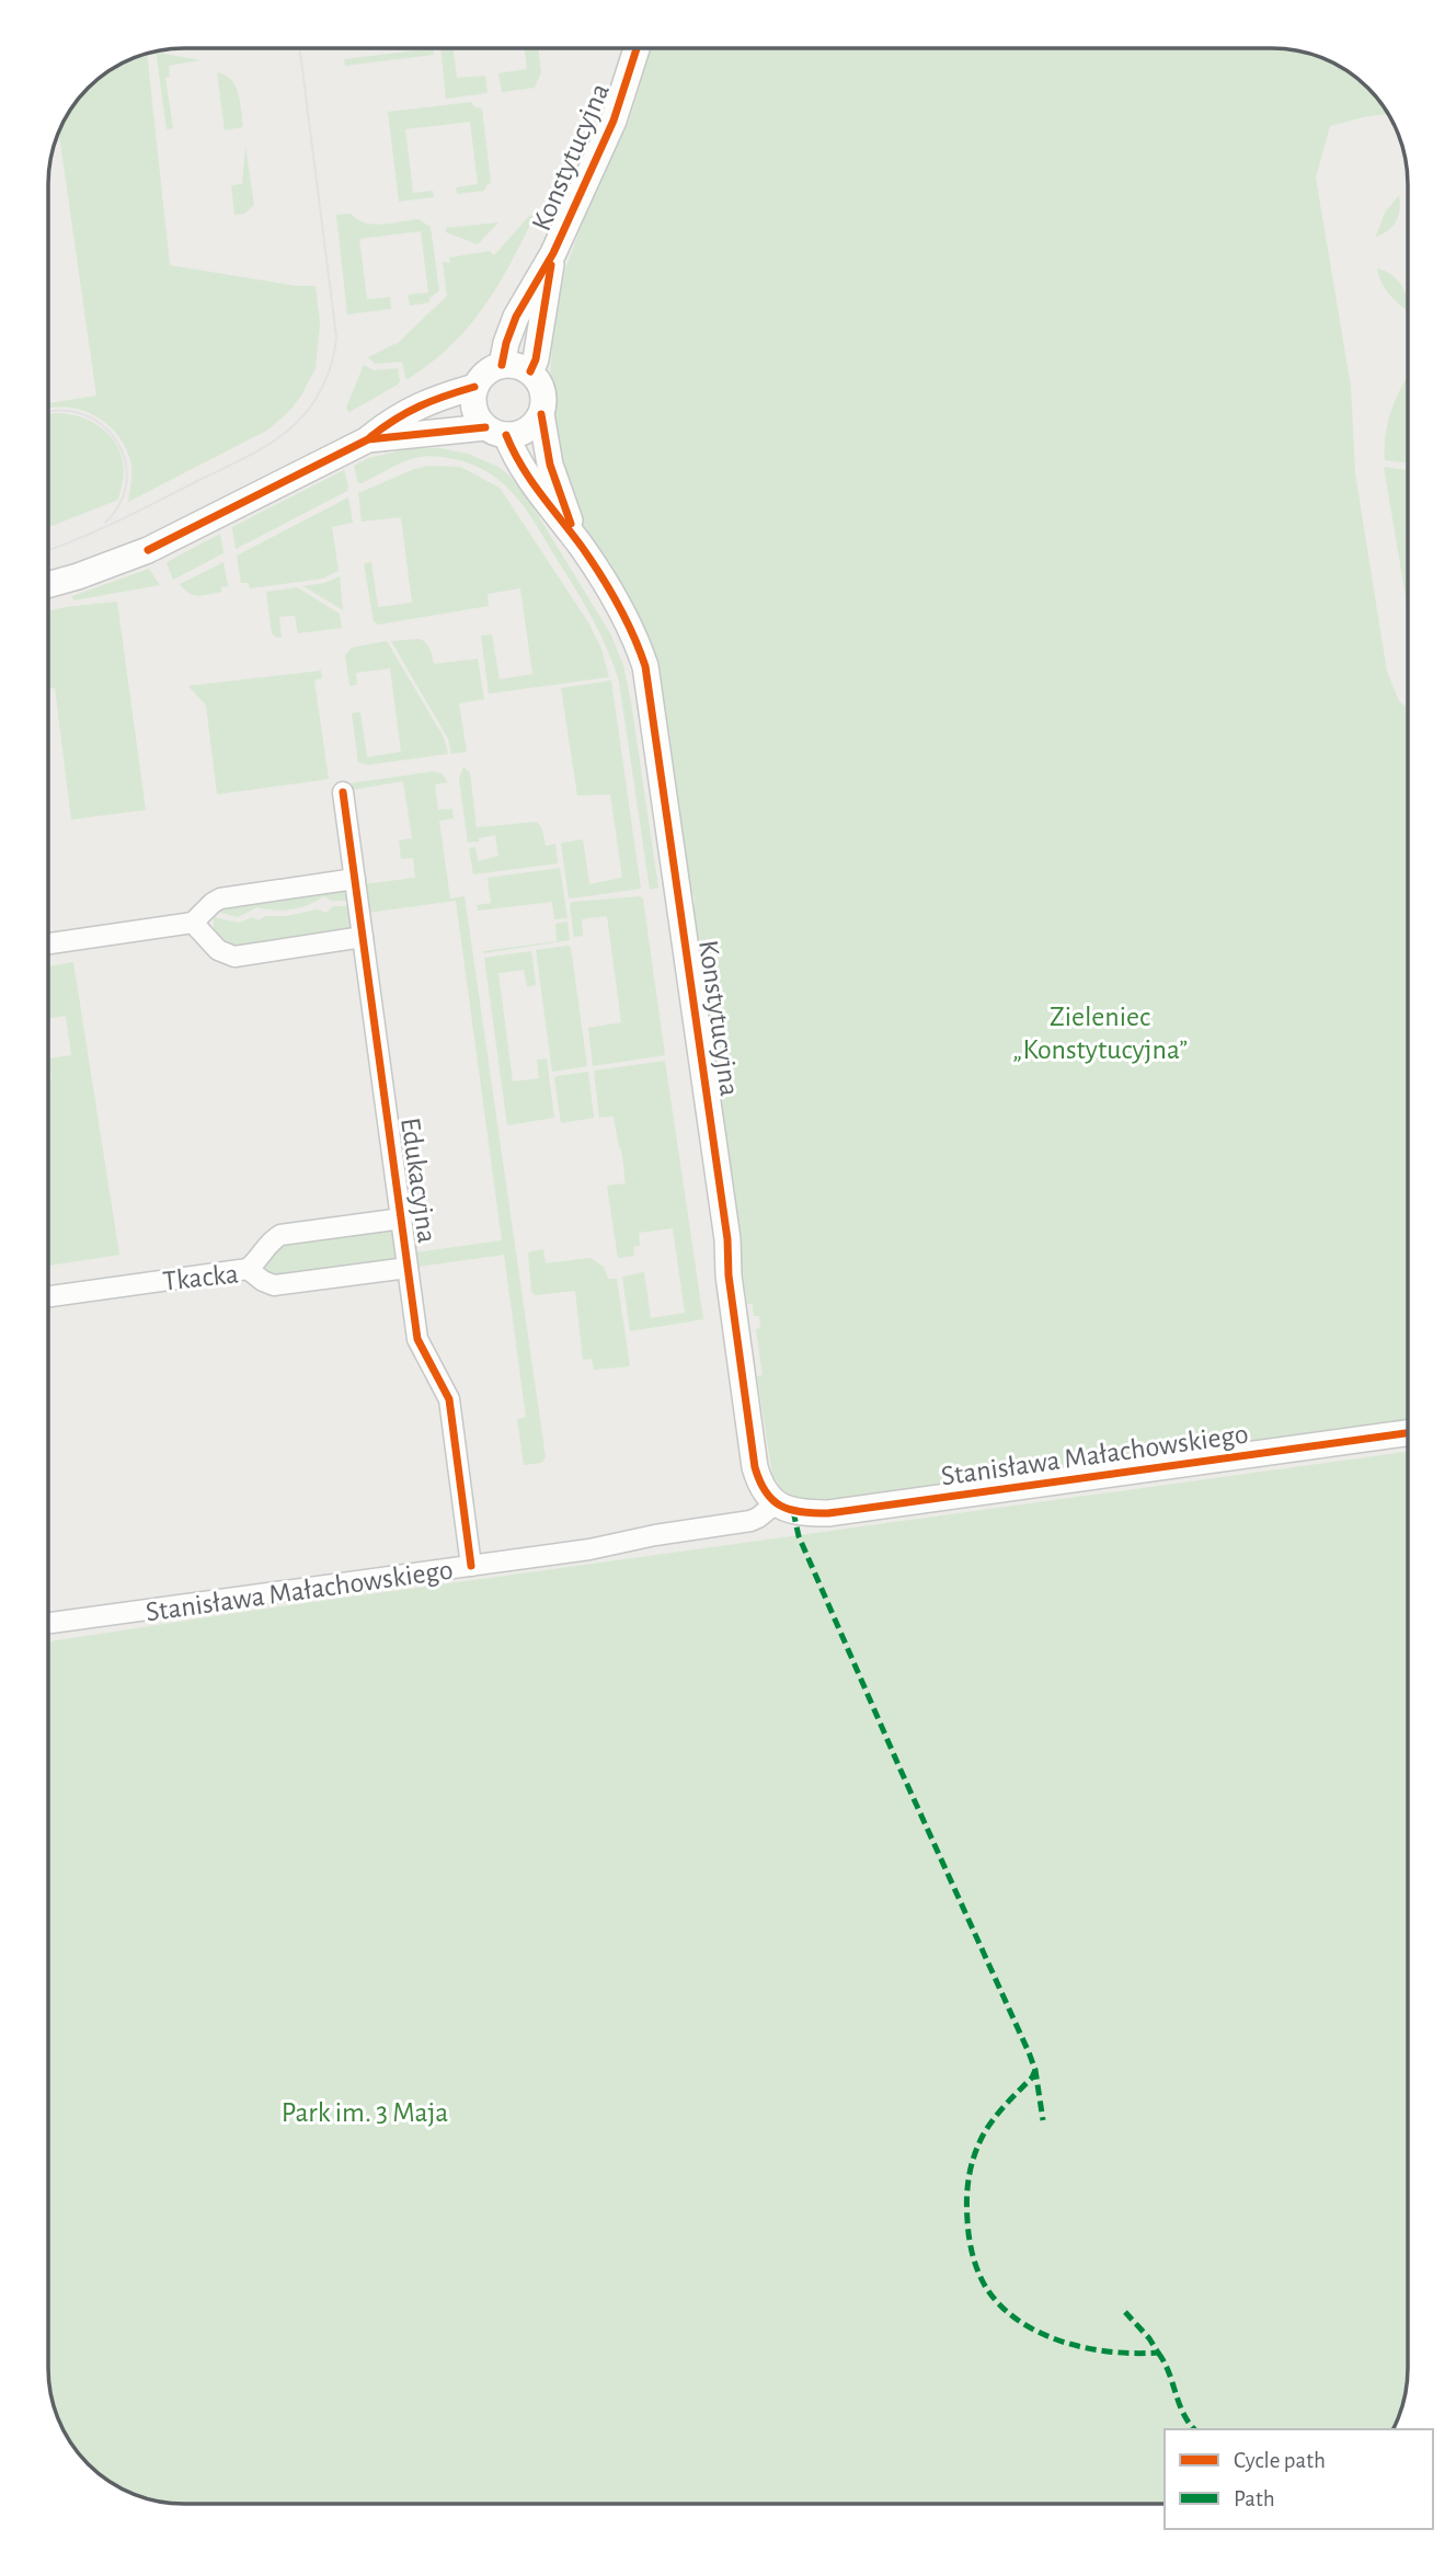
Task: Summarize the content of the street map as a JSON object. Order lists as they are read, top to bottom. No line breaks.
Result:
{"streets":{"street":["Konstytucyjna","Edukacyjna","Tkacka","Stanisława Małachowskiego"]},"crossings":[["Konstytucyjna","Stanisława Małachowskiego"],["Edukacyjna","Tkacka"],["Edukacyjna","Stanisława Małachowskiego"]],"parks":["Zieleniec „Konstytucyjna”","Park im. 3 Maja"],"legend":["Cycle path","Path"]}
